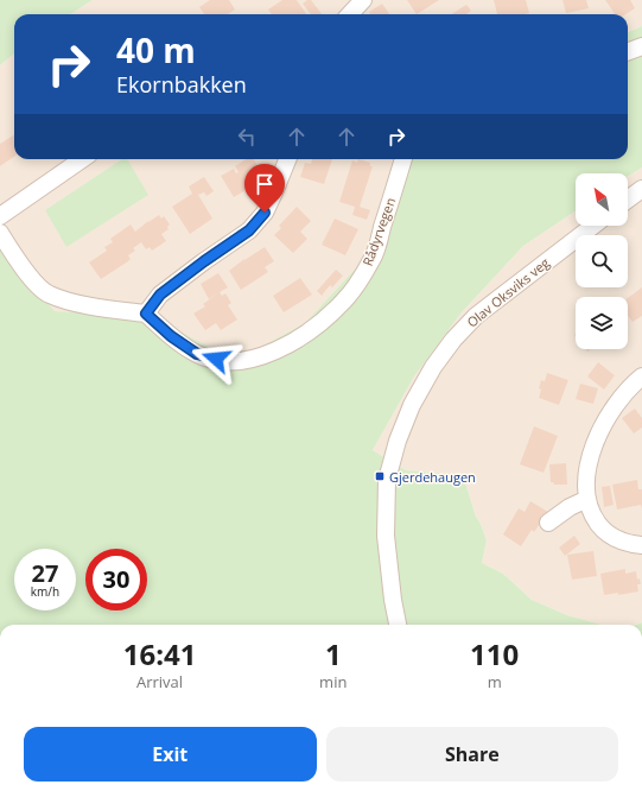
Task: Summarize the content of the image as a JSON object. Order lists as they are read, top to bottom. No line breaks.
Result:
{"streets":{"street":["Rådyrvegen","Olav Oksviks veg"]},"places":{"transit":["Gjerdehaugen"]},"north":"top left","page":{"turn":["40 m","Ekornbakken"],"speed":"27 km/h","limit":"30","eta":["16:41","Arrival","1","min","110","m"],"buttons":["Exit","Share"]}}
